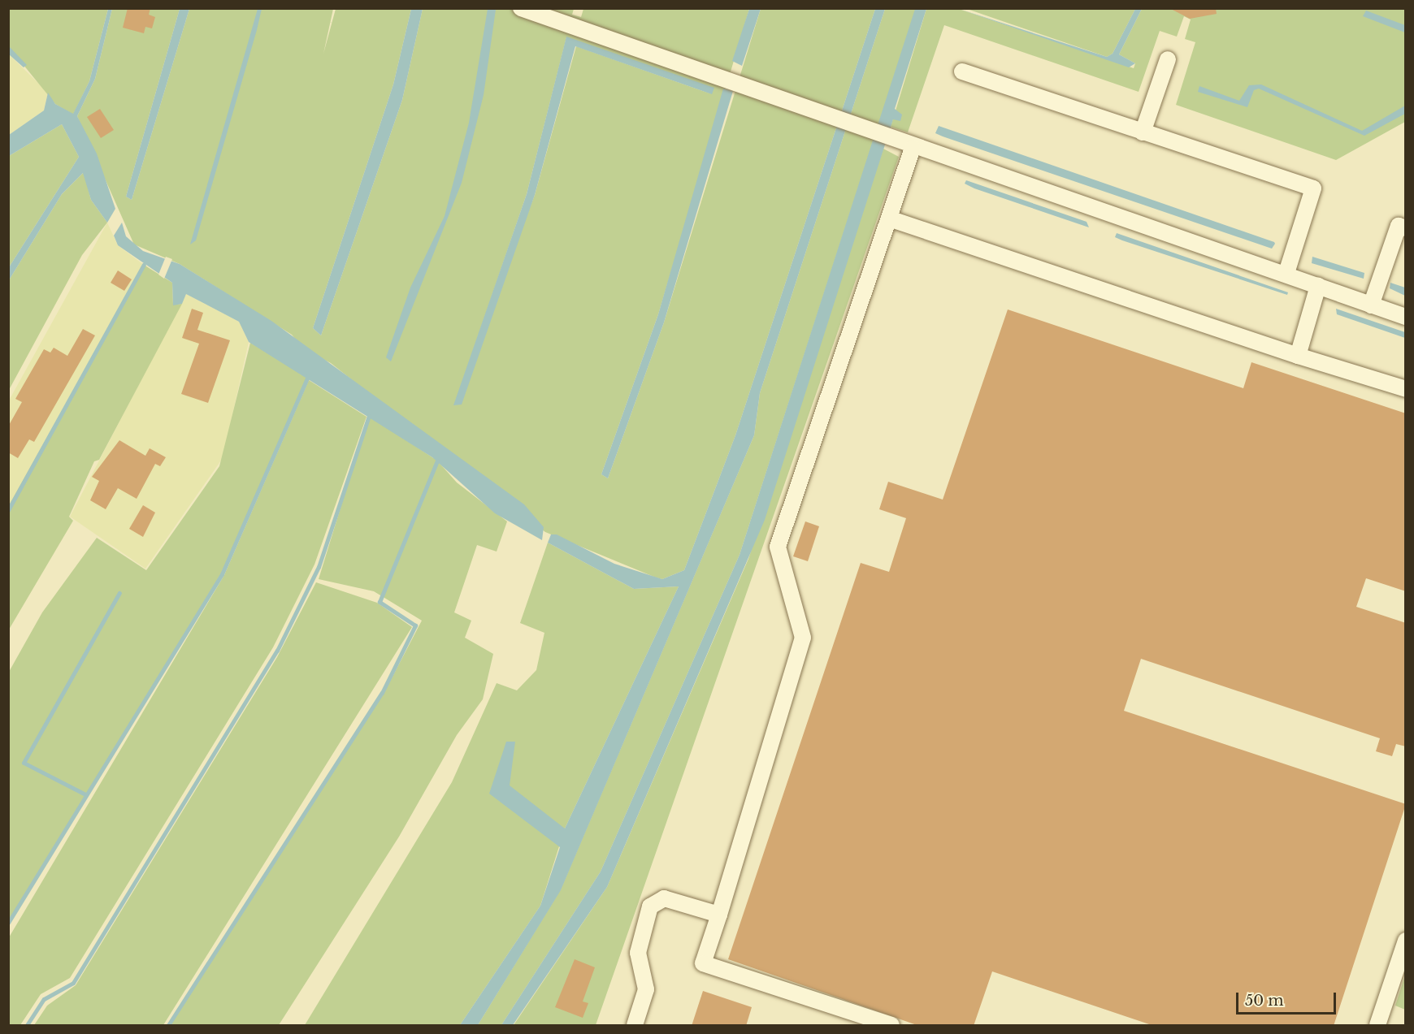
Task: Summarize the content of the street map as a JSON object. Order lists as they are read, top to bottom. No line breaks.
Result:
{"scale_bar":"50 m"}
